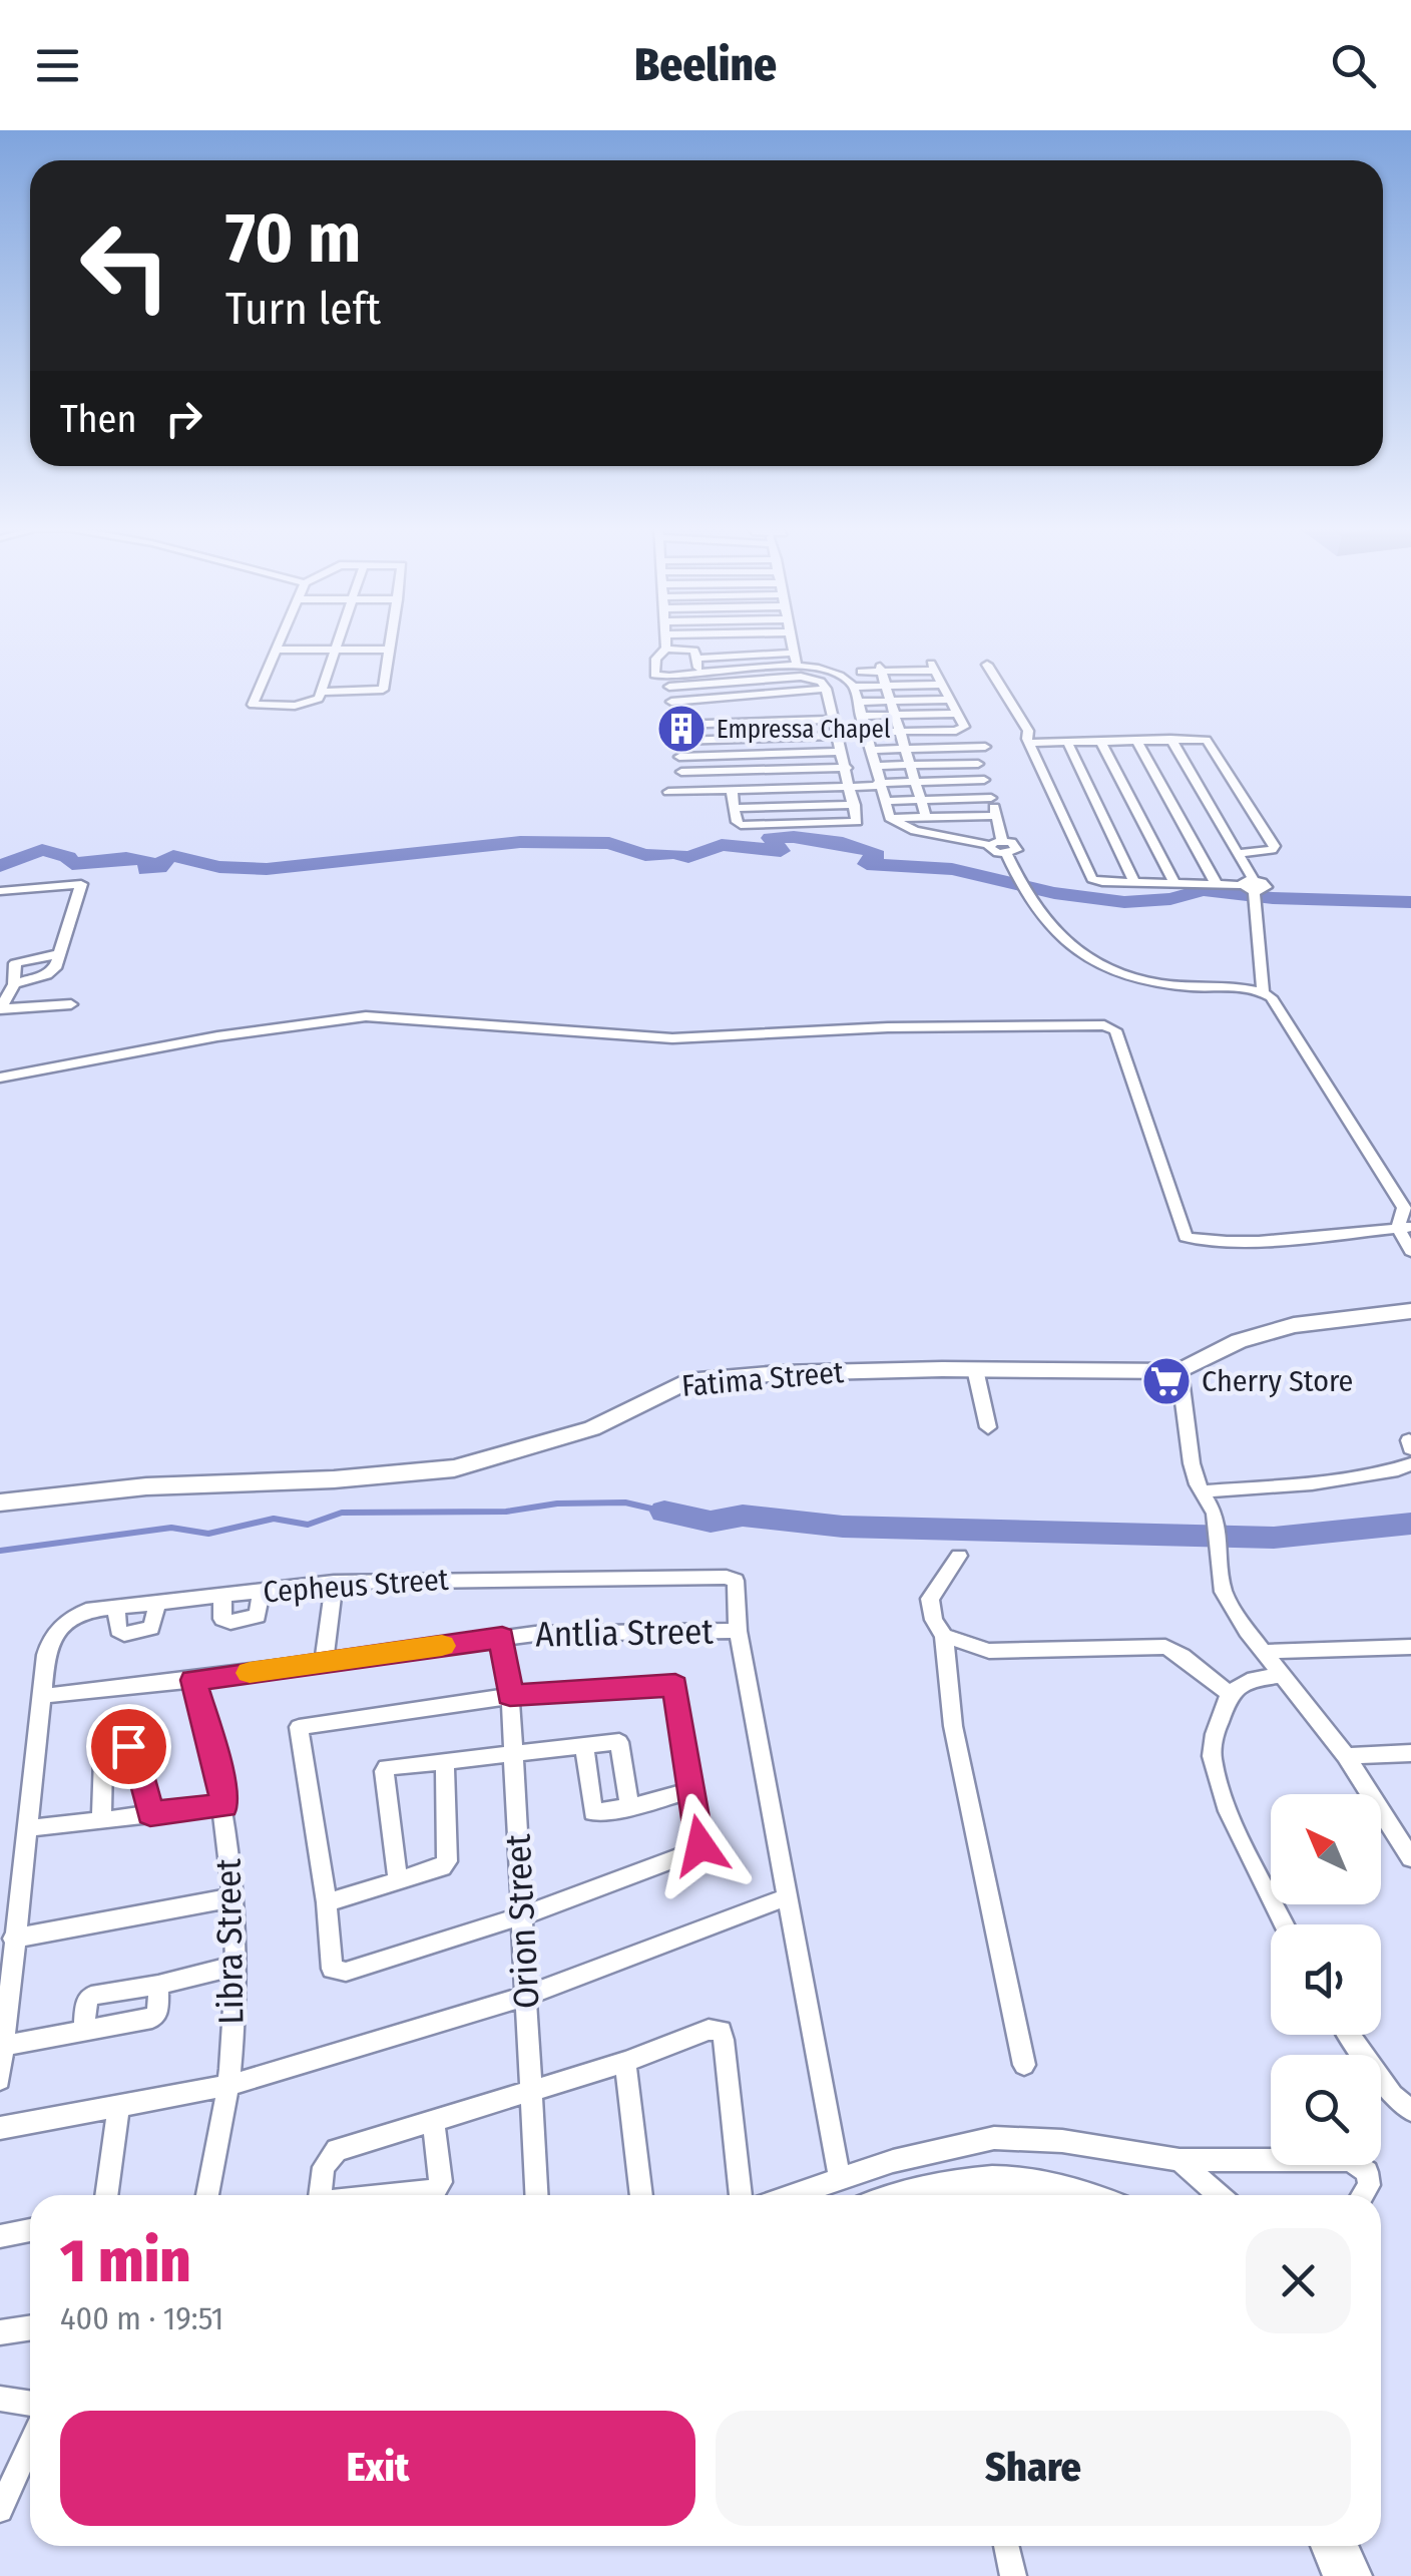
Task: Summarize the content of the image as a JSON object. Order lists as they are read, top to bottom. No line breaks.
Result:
{"streets":{"street":["Fatima Street","Cepheus Street","Antlia Street","Orion Street","Libra Street"]},"crossings":[["Cepheus Street","Antlia Street"],["Antlia Street","Orion Street"],["Antlia Street","Libra Street"]],"places":{"building":["Empressa Chapel"],"supermarket":["Cherry Store"]},"north":"top left","page":{"header":"Beeline","turn":["70 m","Turn left"],"then":"Then","heading":["1 min","400 m · 19:51"],"buttons":["Exit","Share"]}}
